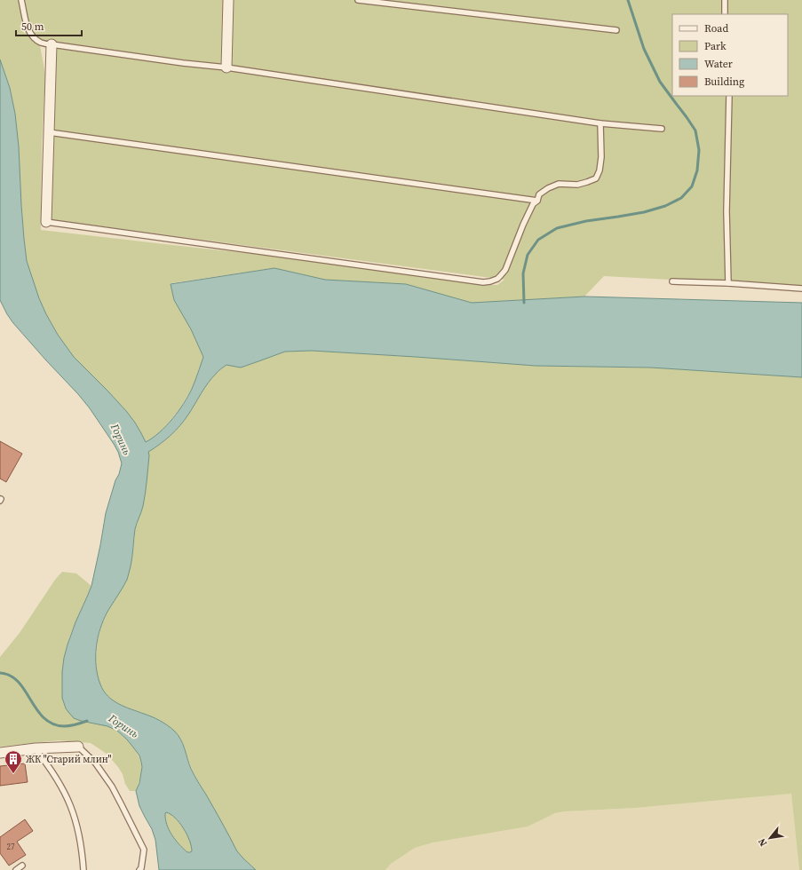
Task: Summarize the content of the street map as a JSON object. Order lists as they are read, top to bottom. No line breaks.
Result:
{"water":["Горинь"],"places":{"building":["ЖК \"Старий млин\""]},"house_numbers":["27"],"legend":["Road","Park","Water","Building"],"scale_bar":"50 m","north":"bottom left"}
